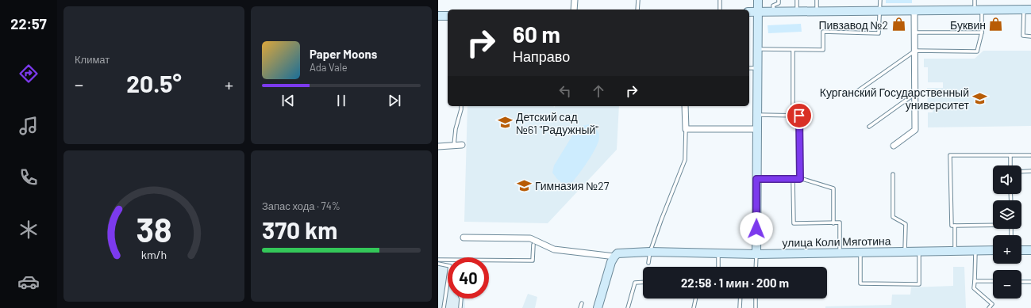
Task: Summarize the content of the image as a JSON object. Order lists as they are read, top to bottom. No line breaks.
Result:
{"streets":{"street":["улица Коли Мяготина"]},"places":{"shop":["Пивзавод №2","Буквин"],"school or university":["Курганский Государственный университет","Детский сад №61 \"Радужный\"","Гимназия №27"]},"page":{"tabs":"22:57","tile":["Климат",["Запас хода · 74%","370 km"]],"turn":["60 m","Направо"],"song":["Paper Moons","Ada Vale"],"heat":["−","20.5°","+"],"map_buttons":["+","−"],"limit":"40","trip":"22:58 · 1 мин · 200 m","gauge":["38","km/h"]}}
